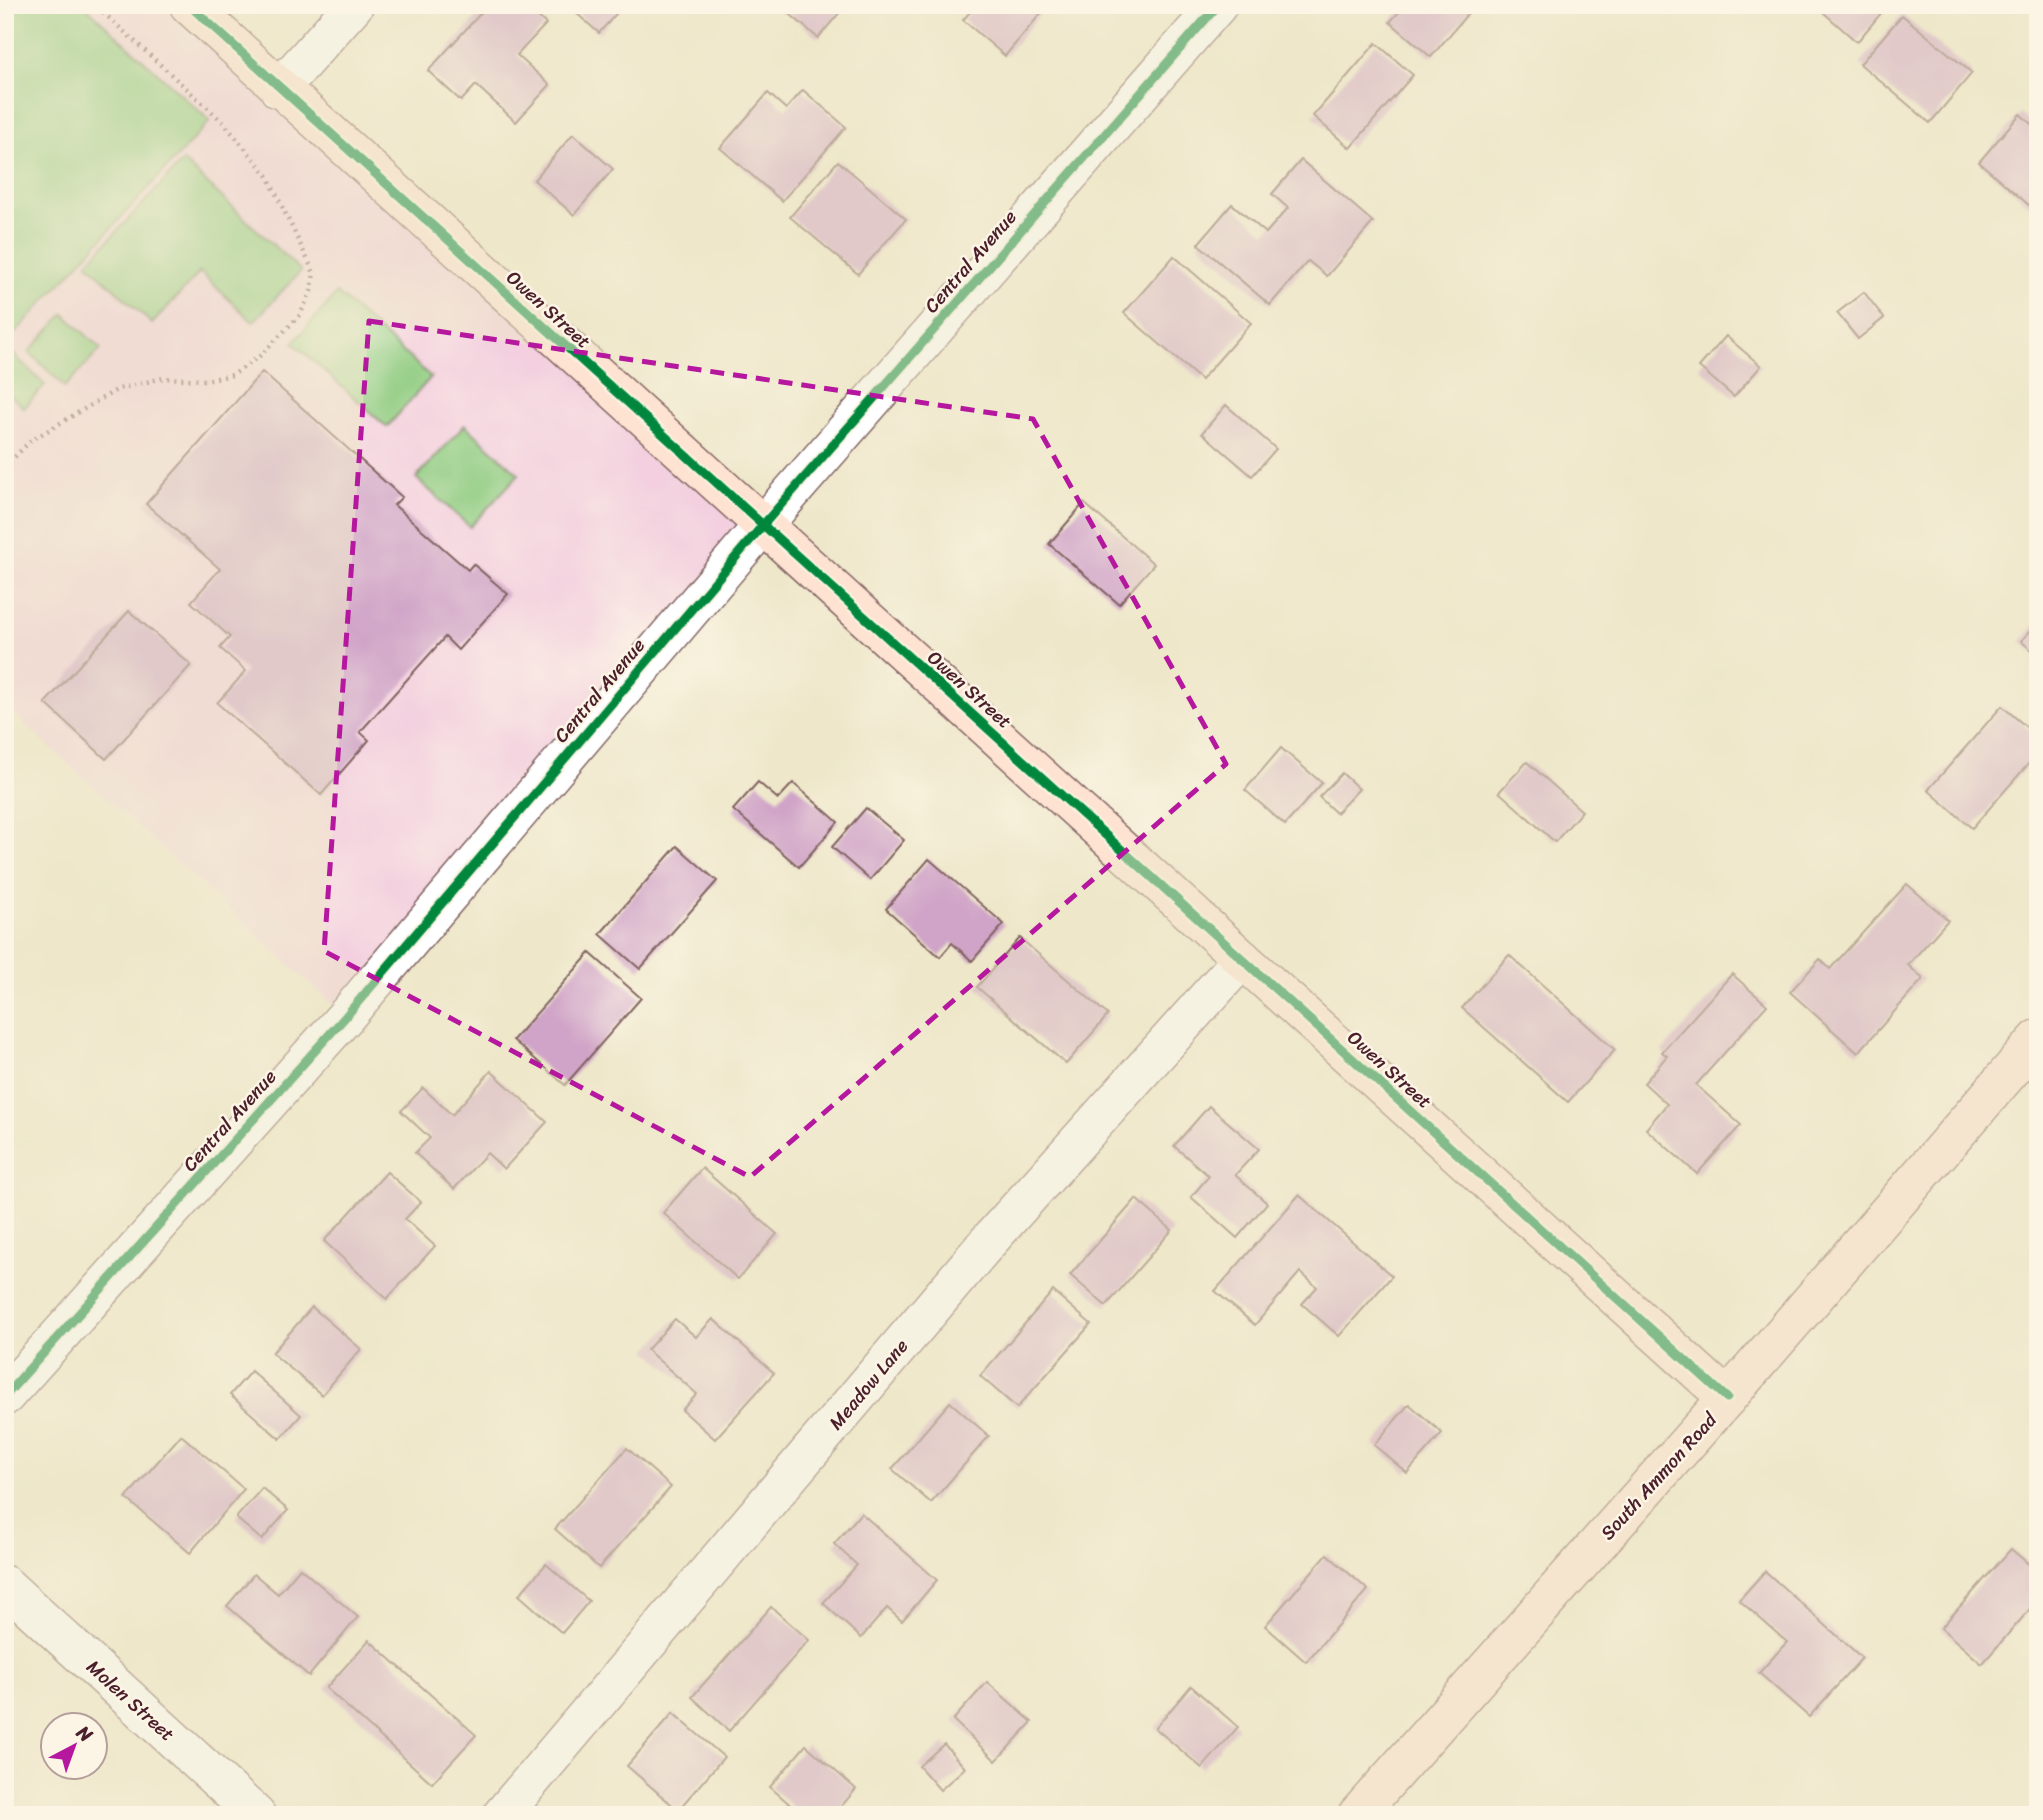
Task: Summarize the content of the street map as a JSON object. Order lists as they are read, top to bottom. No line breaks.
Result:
{"streets":{"street":["Central Avenue","Owen Street","Meadow Lane","South Ammon Road","Molen Street"]},"crossings":[["Central Avenue","Owen Street"],["Owen Street","Meadow Lane"],["Owen Street","South Ammon Road"]],"north":"top right"}
